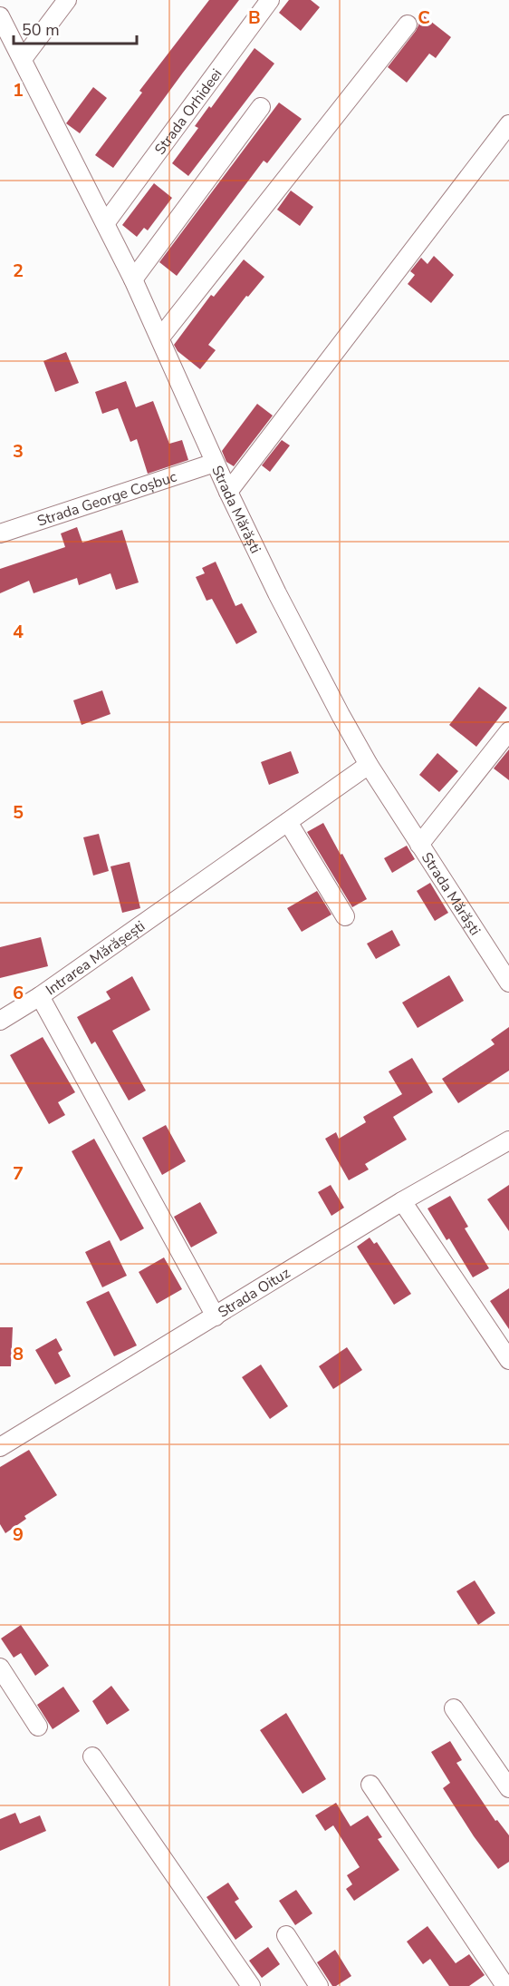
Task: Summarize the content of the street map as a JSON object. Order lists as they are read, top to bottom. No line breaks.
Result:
{"streets":{"street":["Strada Orhideei","Strada George Coșbuc","Strada Mărăști","Intrarea Mărășești","Strada Oituz"]},"crossings":[["Strada Orhideei","Strada Mărăști"],["Strada George Coșbuc","Strada Mărăști"],["Strada Mărăști","Intrarea Mărășești"],["Intrarea Mărășești","Strada Oituz"]],"scale_bar":"50 m","grid":{"columns":["B","C"],"rows":["1","2","3","4","5","6","7","8","9"]}}
